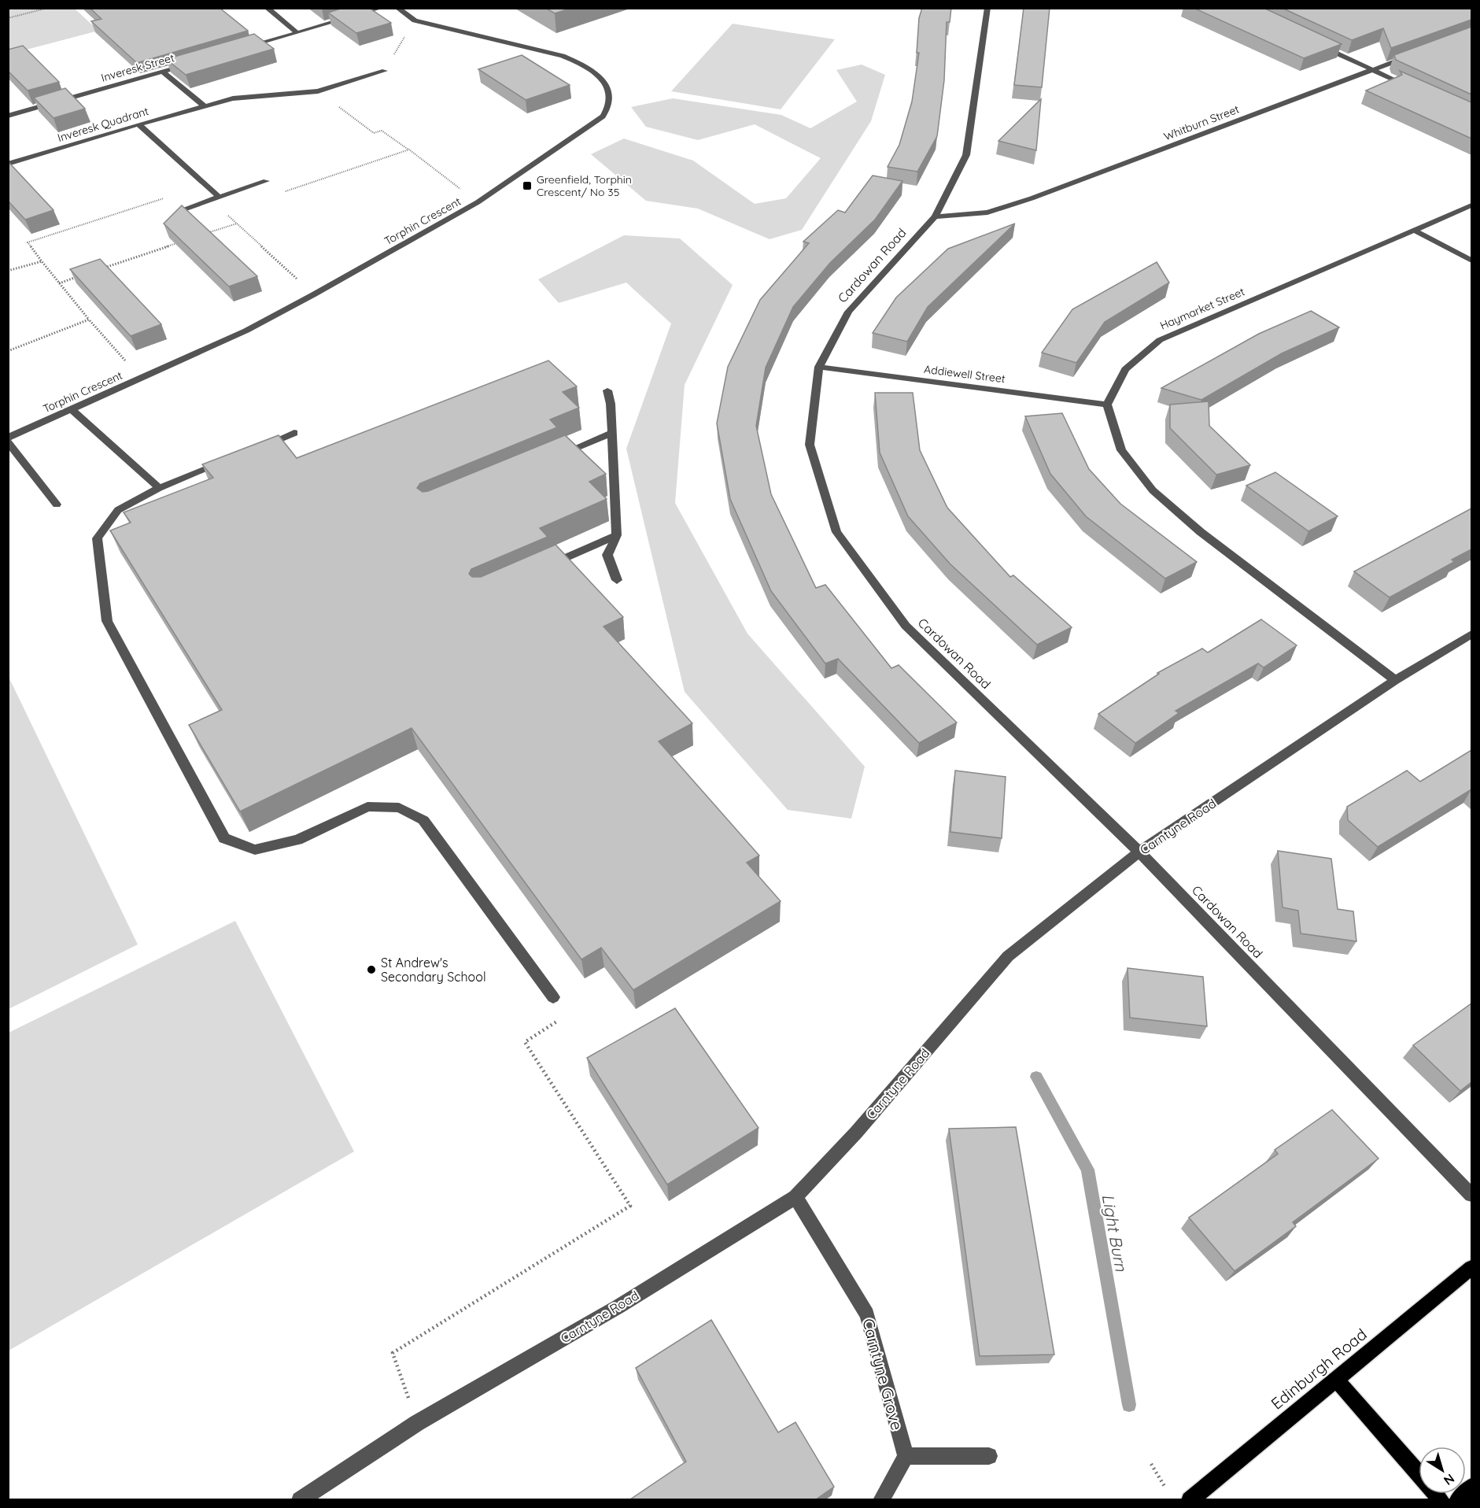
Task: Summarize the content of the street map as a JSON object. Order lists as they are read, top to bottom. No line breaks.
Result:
{"streets":{"main road":["Edinburgh Road"],"street":["Inveresk Street","Whitburn Street","Inveresk Quadrant","Torphin Crescent","Cardowan Road","Haymarket Street","Addiewell Street","Carntyne Road","Carntyne Grove"]},"crossings":[["Whitburn Street","Cardowan Road"],["Cardowan Road","Addiewell Street"],["Cardowan Road","Carntyne Road"],["Haymarket Street","Addiewell Street"],["Carntyne Road","Carntyne Grove"]],"water":["Light Burn"],"places":{"transit":["Greenfield, Torphin Crescent/ No 35"],"other":["St Andrew's Secondary School"]},"north":"bottom right"}
